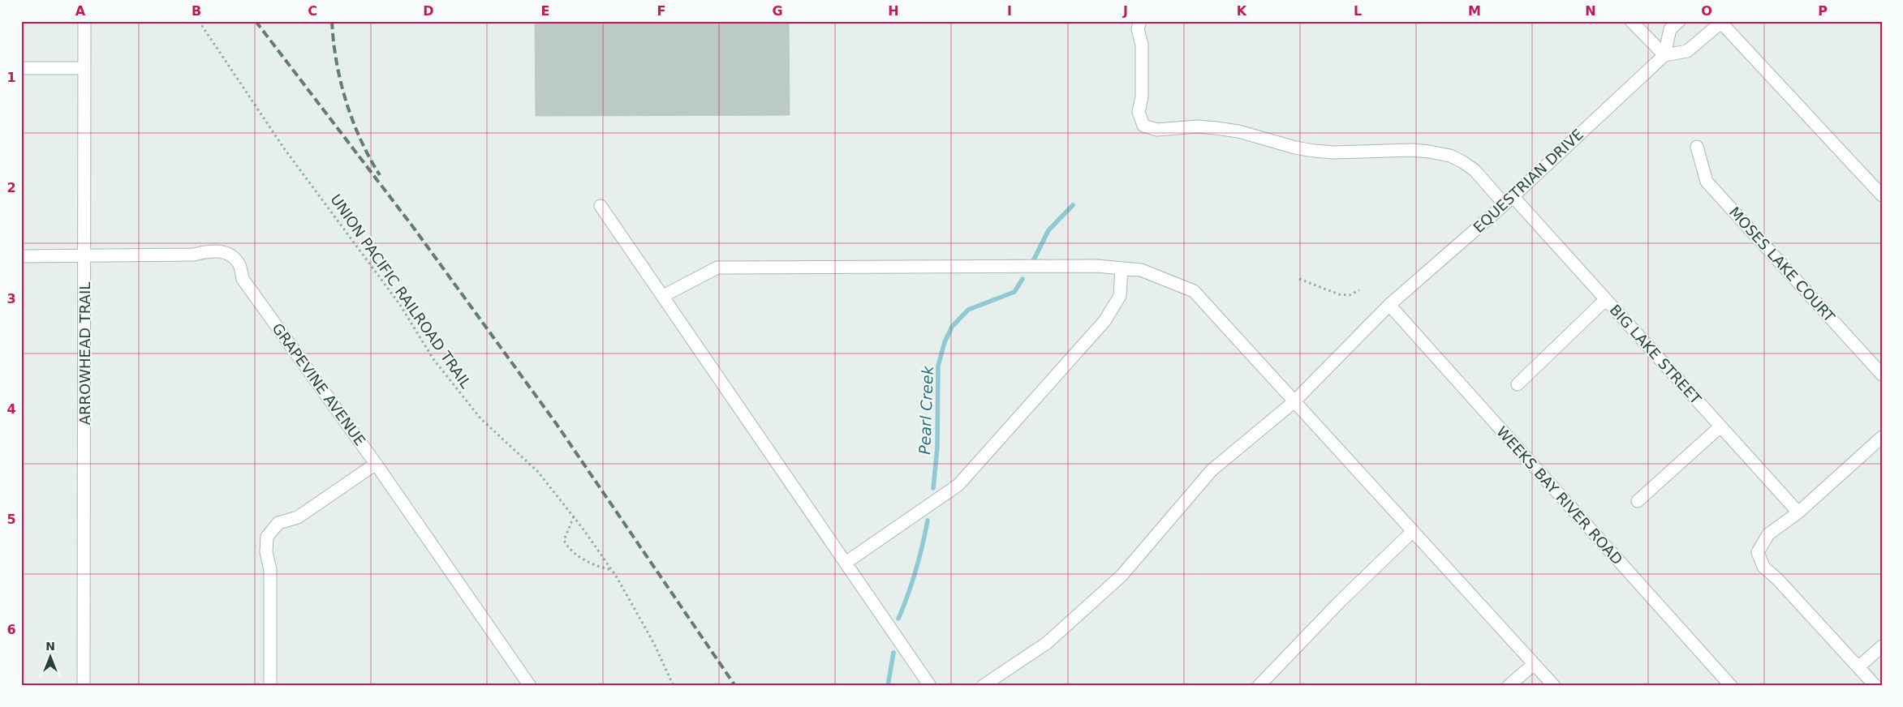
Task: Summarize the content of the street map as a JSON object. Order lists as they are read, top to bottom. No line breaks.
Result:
{"streets":{"street":["EQUESTRIAN DRIVE","MOSES LAKE COURT","ARROWHEAD TRAIL","BIG LAKE STREET","GRAPEVINE AVENUE","WEEKS BAY RIVER ROAD"],"path":["UNION PACIFIC RAILROAD TRAIL"]},"crossings":[["EQUESTRIAN DRIVE","BIG LAKE STREET"],["EQUESTRIAN DRIVE","WEEKS BAY RIVER ROAD"],["ARROWHEAD TRAIL","GRAPEVINE AVENUE"]],"water":["Pearl Creek"],"north":"top","grid":{"columns":["A","B","C","D","E","F","G","H","I","J","K","L","M","N","O","P"],"rows":["1","2","3","4","5","6"]}}
